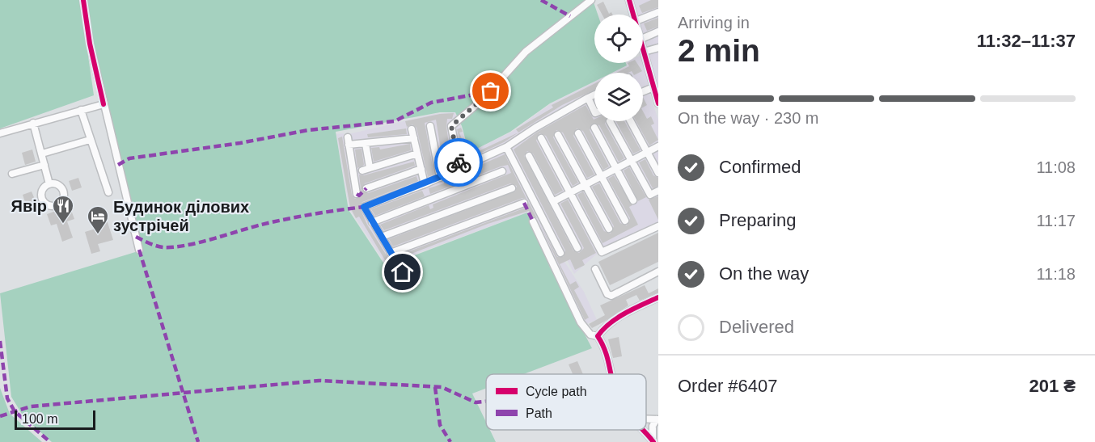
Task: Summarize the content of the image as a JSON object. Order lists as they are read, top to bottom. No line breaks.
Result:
{"places":{"restaurant":["Явір"],"hotel":["Будинок ділових зустрічей"]},"legend":["Cycle path","Path"],"scale_bar":"100 m","page":{"heading":["2 min","Arriving in","11:32–11:37"],"panel":["Order #6407","201 ₴"],"bar":"On the way · 230 m","list":[["Confirmed","11:08"],["Preparing","11:17"],["On the way","11:18"],"Delivered"],"scale":"100 m"}}
